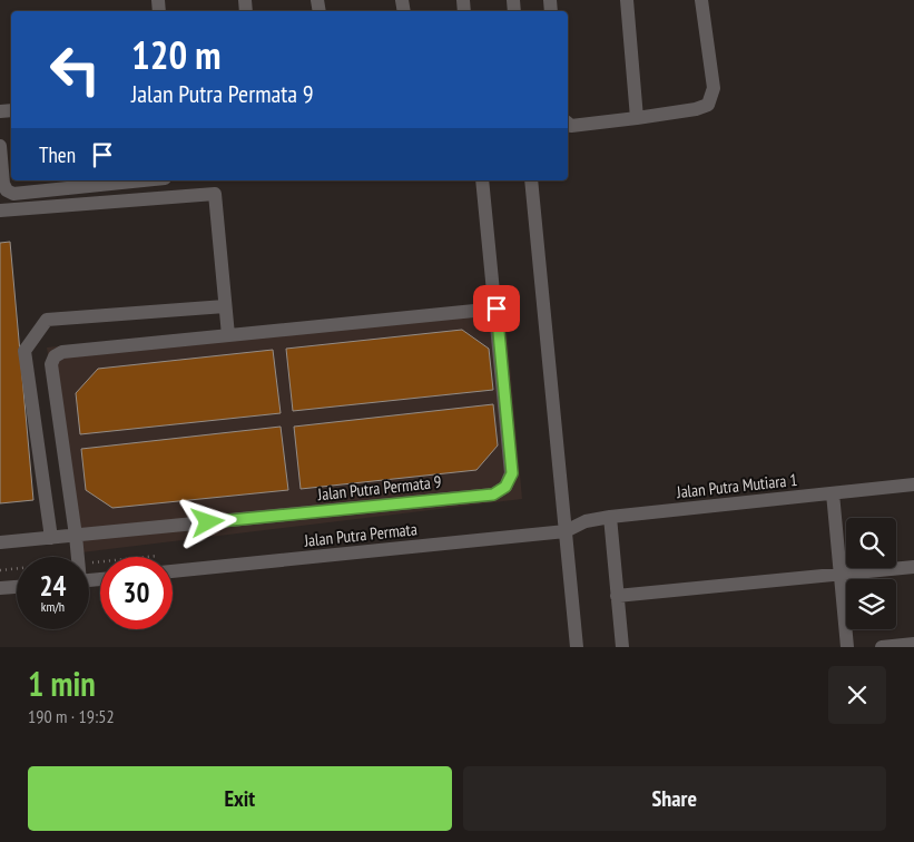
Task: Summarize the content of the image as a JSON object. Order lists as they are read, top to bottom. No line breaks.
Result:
{"streets":{"street":["Jalan Putra Mutiara 1","Jalan Putra Permata 9","Jalan Putra Permata"]},"crossings":[["Jalan Putra Mutiara 1","Jalan Putra Permata"]],"page":{"turn":["120 m","Jalan Putra Permata 9"],"then":"Then","speed":"24 km/h","limit":"30","heading":["1 min","190 m · 19:52"],"buttons":["Exit","Share"]}}
